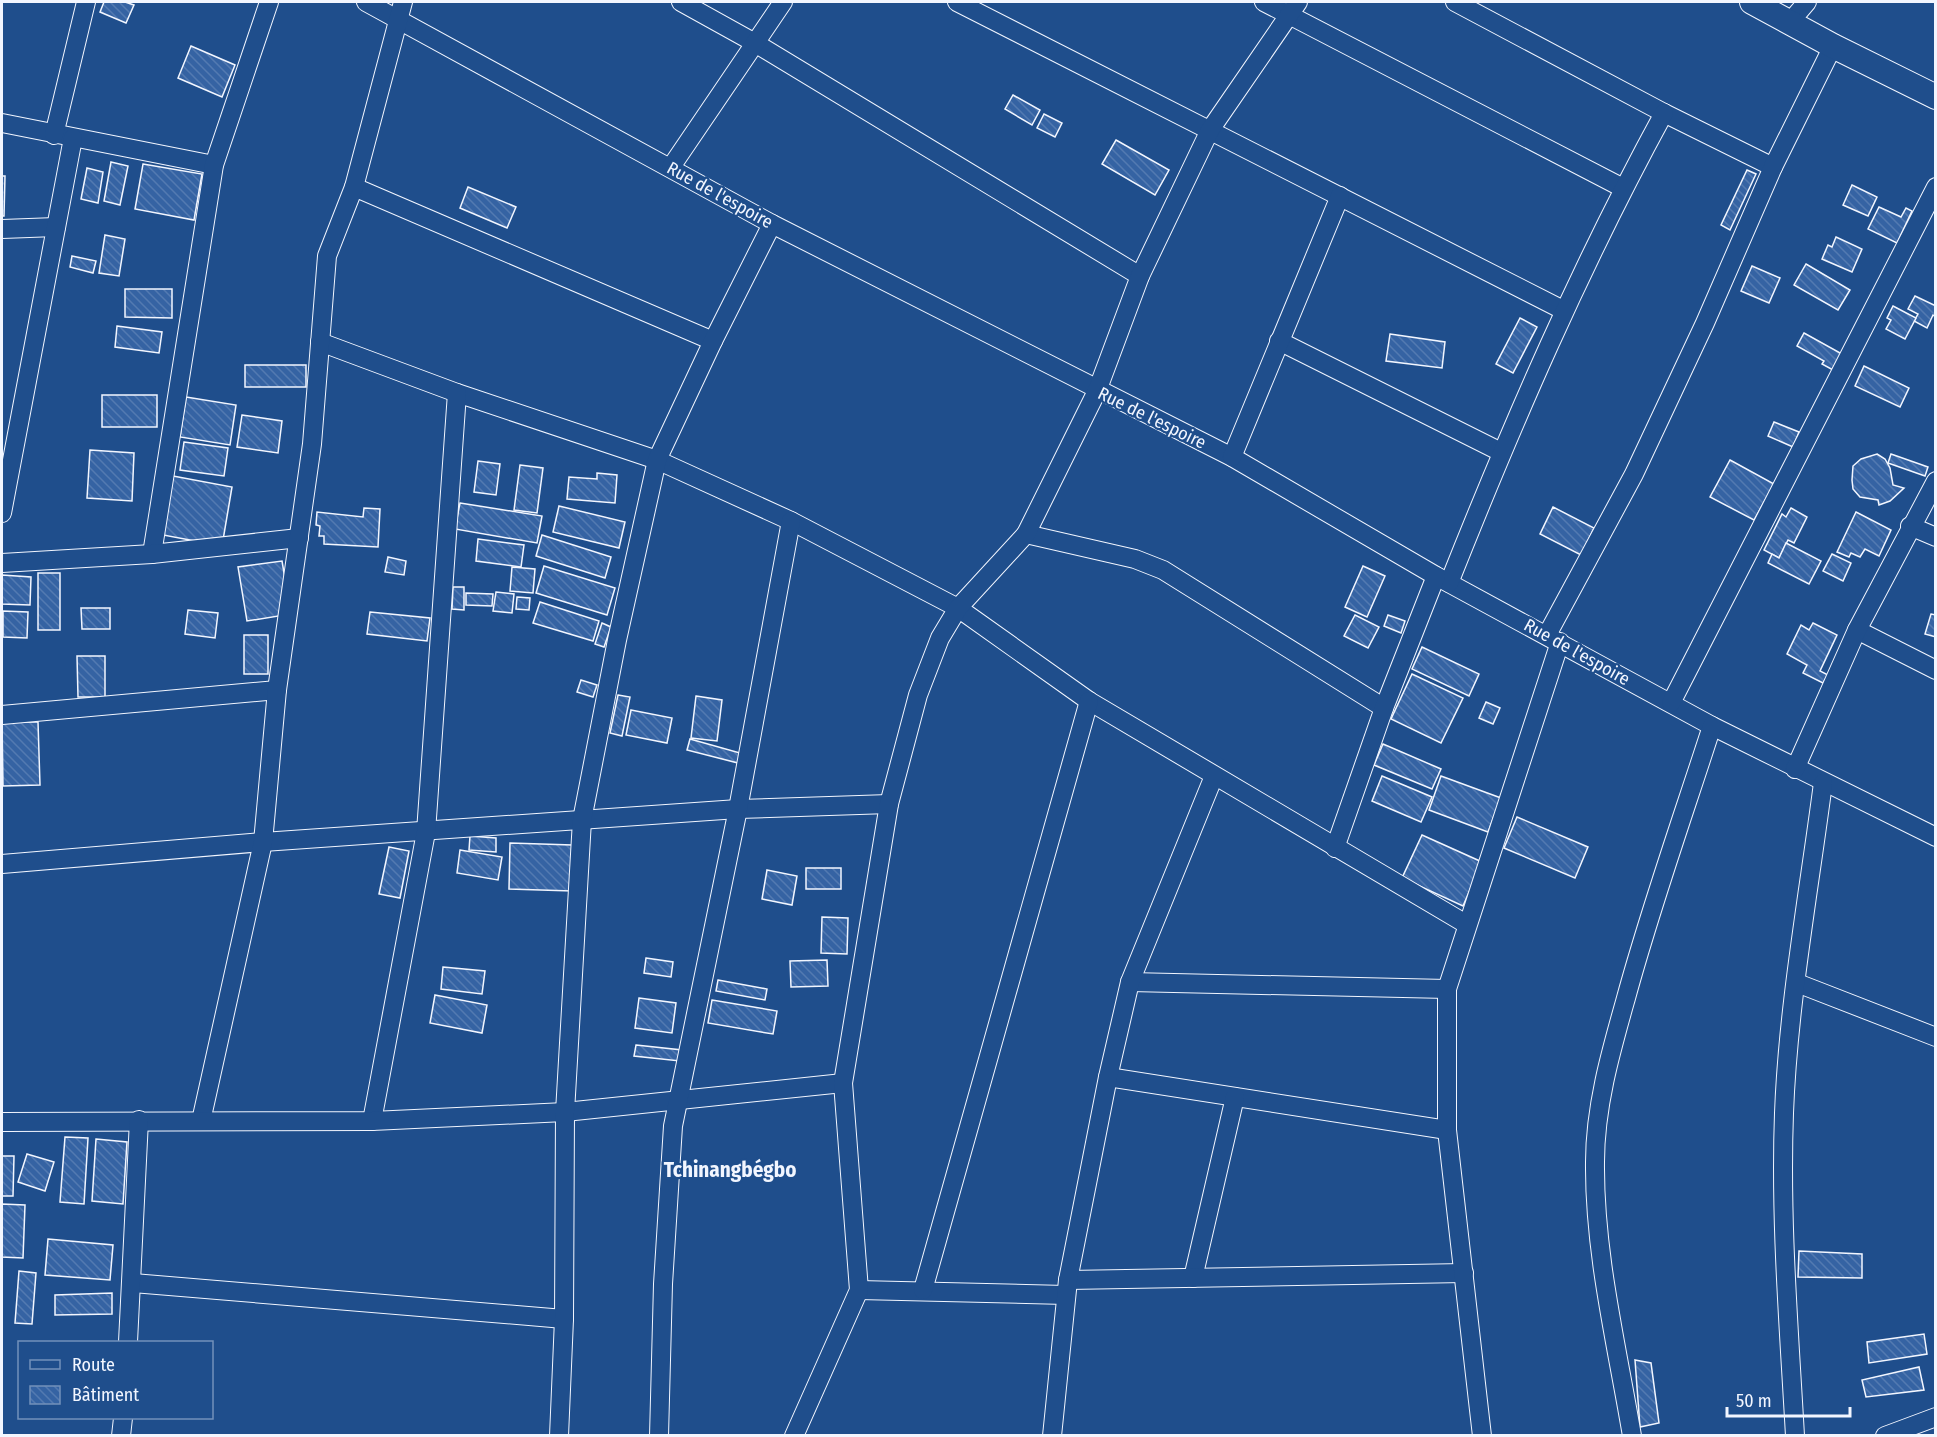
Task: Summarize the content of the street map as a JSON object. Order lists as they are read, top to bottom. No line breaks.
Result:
{"streets":{"street":["Rue de l'espoire"]},"districts":["Tchinangbégbo"],"legend":["Route","Bâtiment"],"scale_bar":"50 m"}
